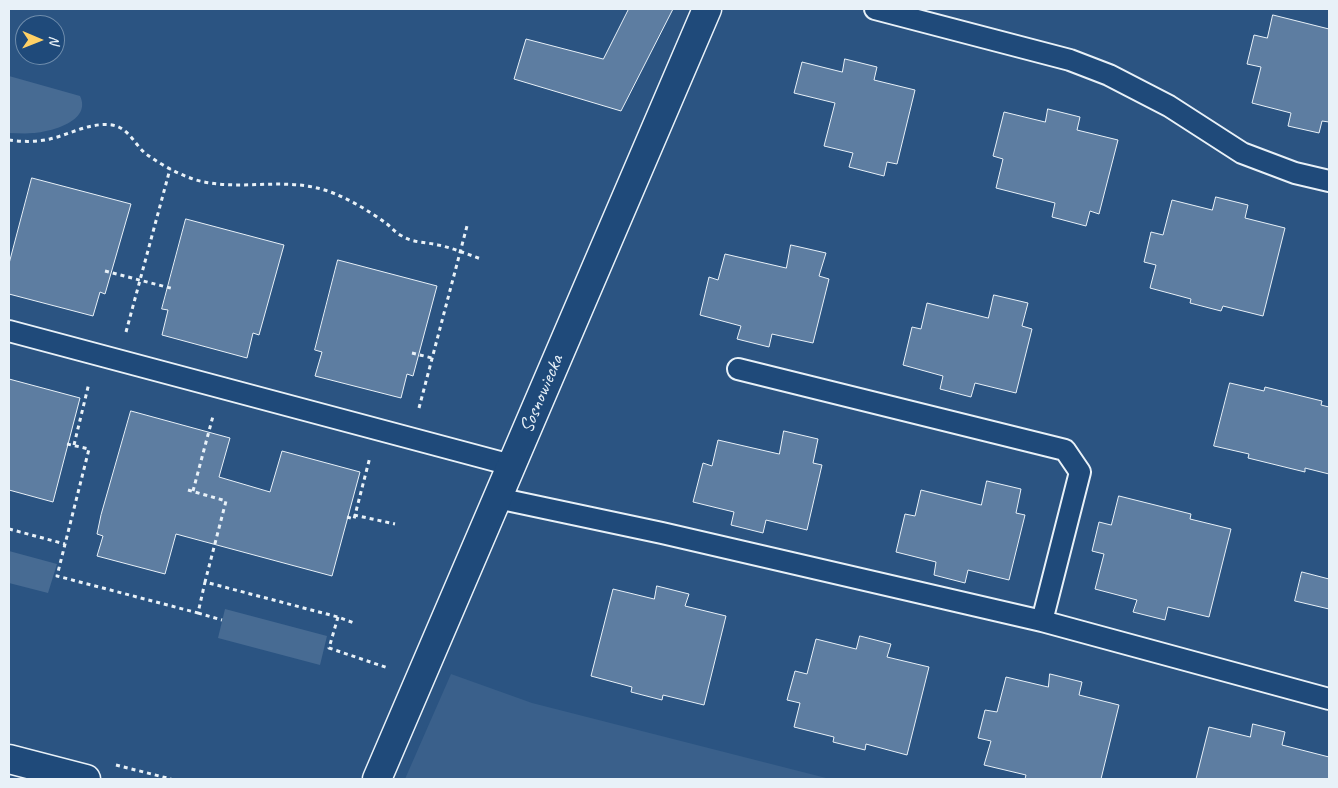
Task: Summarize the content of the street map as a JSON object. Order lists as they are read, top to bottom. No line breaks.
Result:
{"streets":{"street":["Sosnowiecka"]},"north":"right"}
